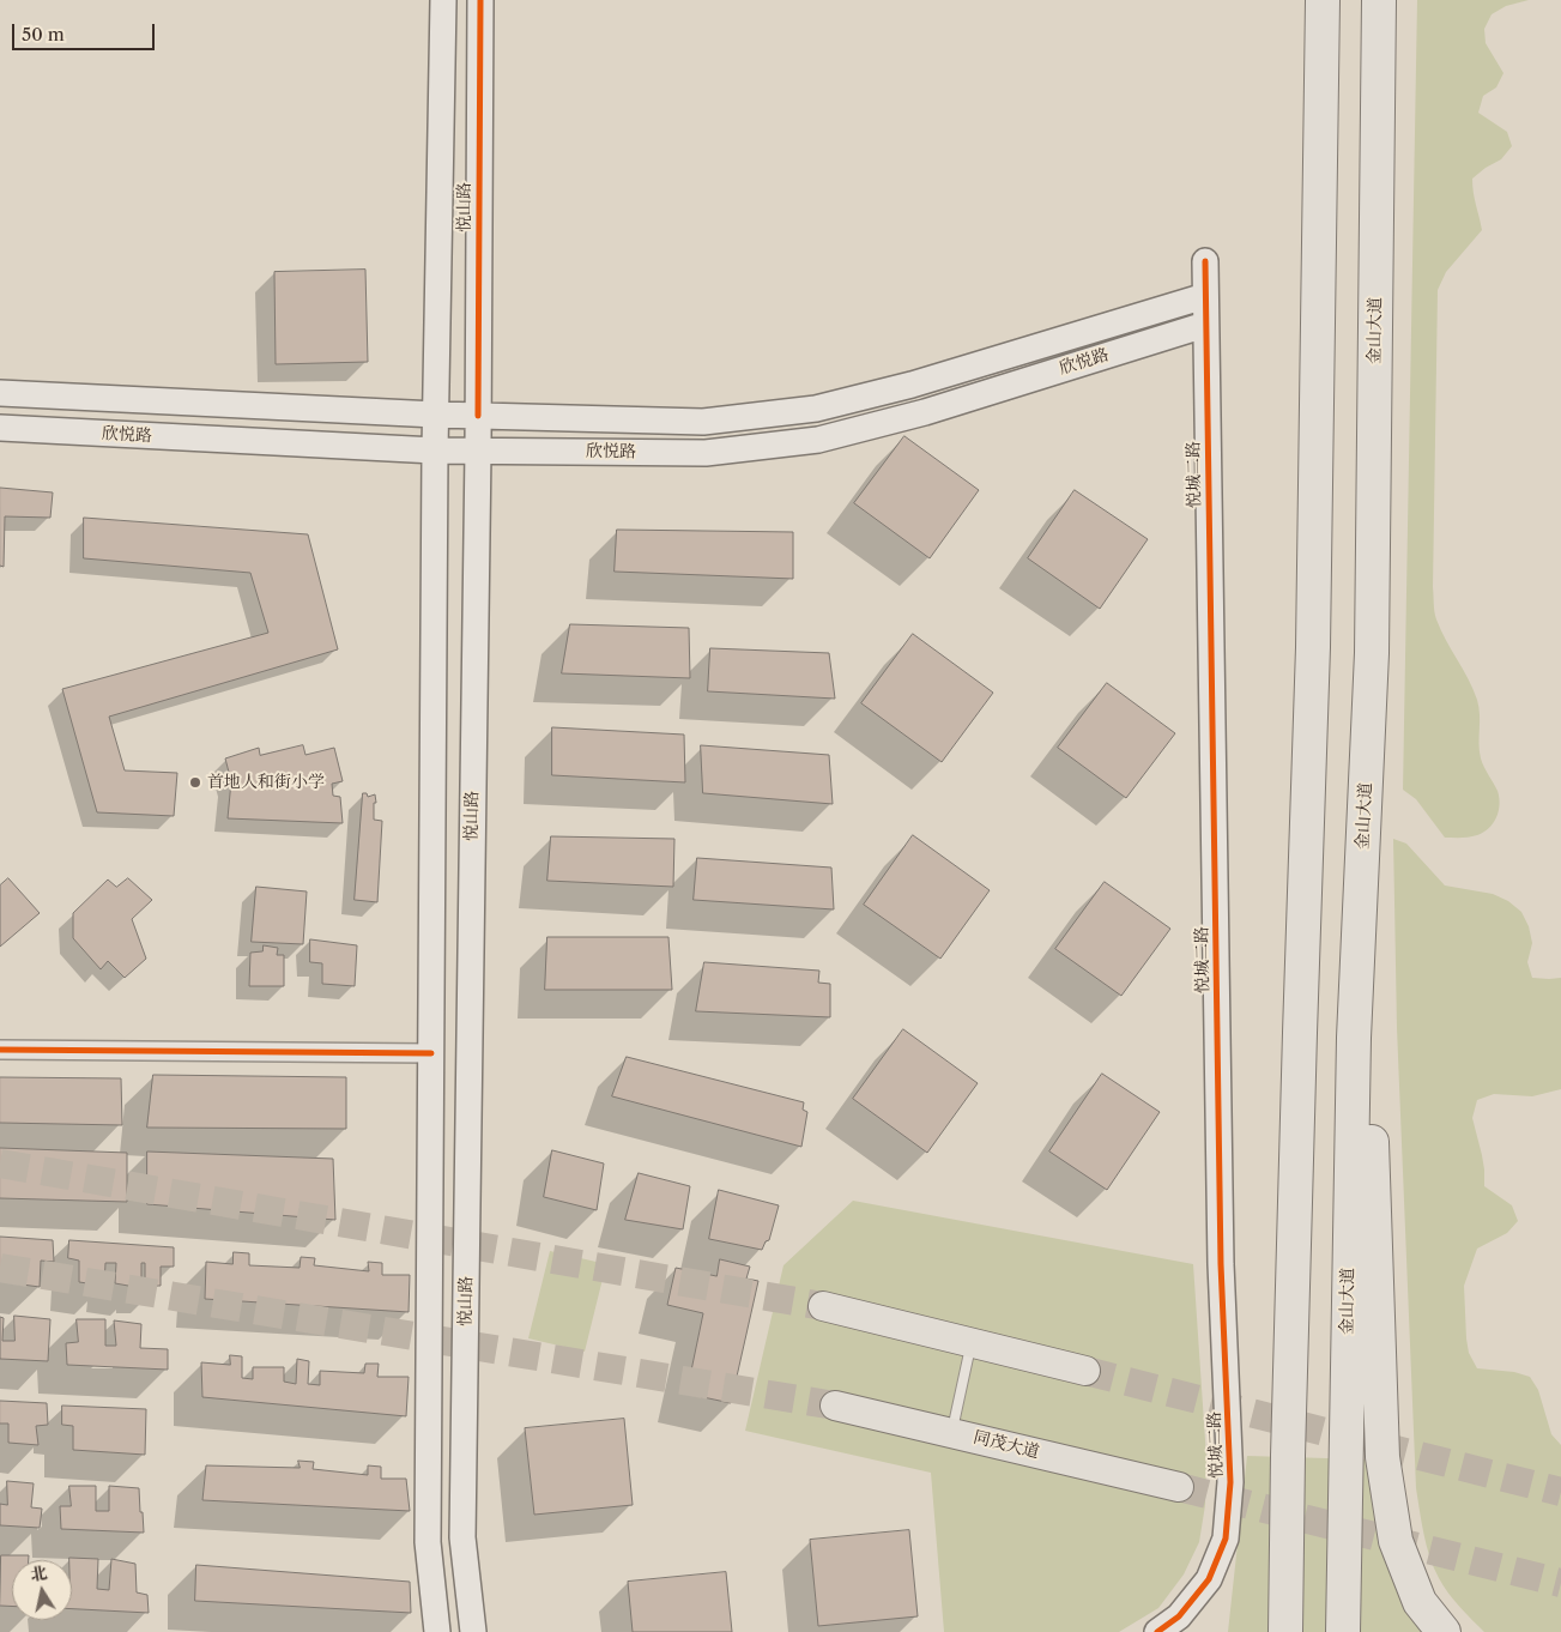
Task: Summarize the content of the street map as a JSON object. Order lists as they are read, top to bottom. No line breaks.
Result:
{"streets":{"highway":["金山大道"],"main road":["悦山路","欣悦路","悦城二路","同茂大道"]},"crossings":[["悦山路","欣悦路"],["欣悦路","悦城二路"]],"places":["首地人和街小学"],"scale_bar":"50 m","north":"top"}
